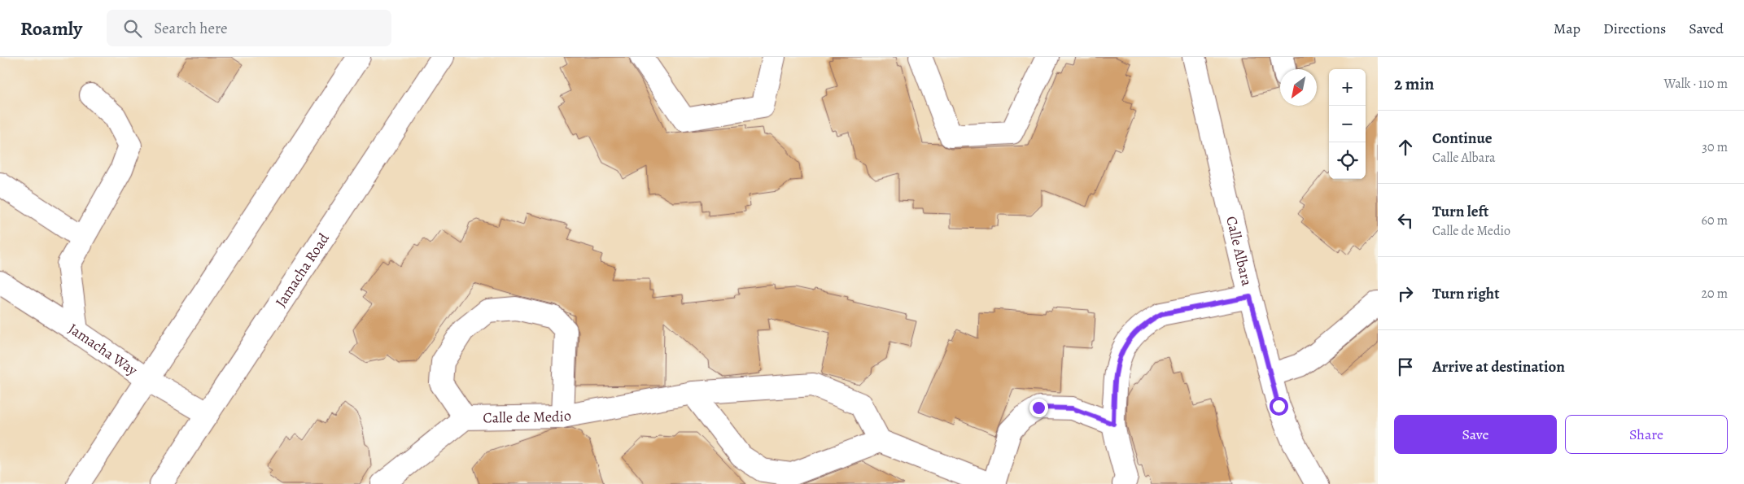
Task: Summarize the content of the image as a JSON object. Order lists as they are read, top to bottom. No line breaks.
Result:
{"streets":{"street":["Calle Albara","Jamacha Road","Jamacha Way","Calle de Medio"]},"crossings":[["Jamacha Road","Jamacha Way"]],"north":"bottom left","page":{"header":"Roamly","search":"Search here","nav":["Map","Directions","Saved"],"heading":["2 min","Walk · 110 m"],"map_buttons":["+","−"],"list":[["Continue","Calle Albara","30 m"],["Turn left","Calle de Medio","60 m"],["Turn right","20 m"],"Arrive at destination"],"buttons":["Save","Share"]}}
